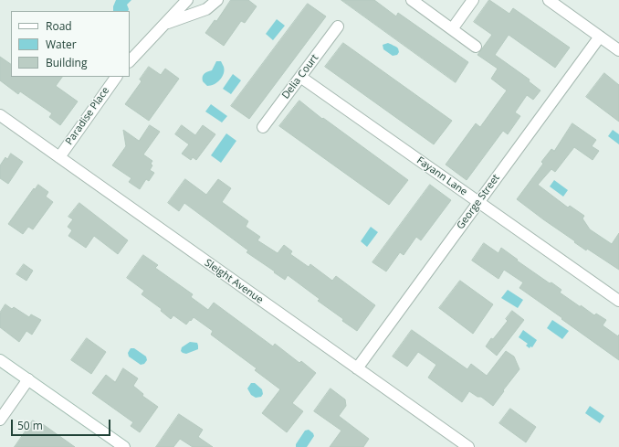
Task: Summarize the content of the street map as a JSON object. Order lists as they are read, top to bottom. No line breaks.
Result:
{"streets":{"street":["Delia Court","Paradise Place","Fayann Lane","George Street","Sleight Avenue"]},"crossings":[["Delia Court","Fayann Lane"],["Paradise Place","Sleight Avenue"],["Fayann Lane","George Street"],["George Street","Sleight Avenue"]],"legend":["Road","Water","Building"],"scale_bar":"50 m"}
